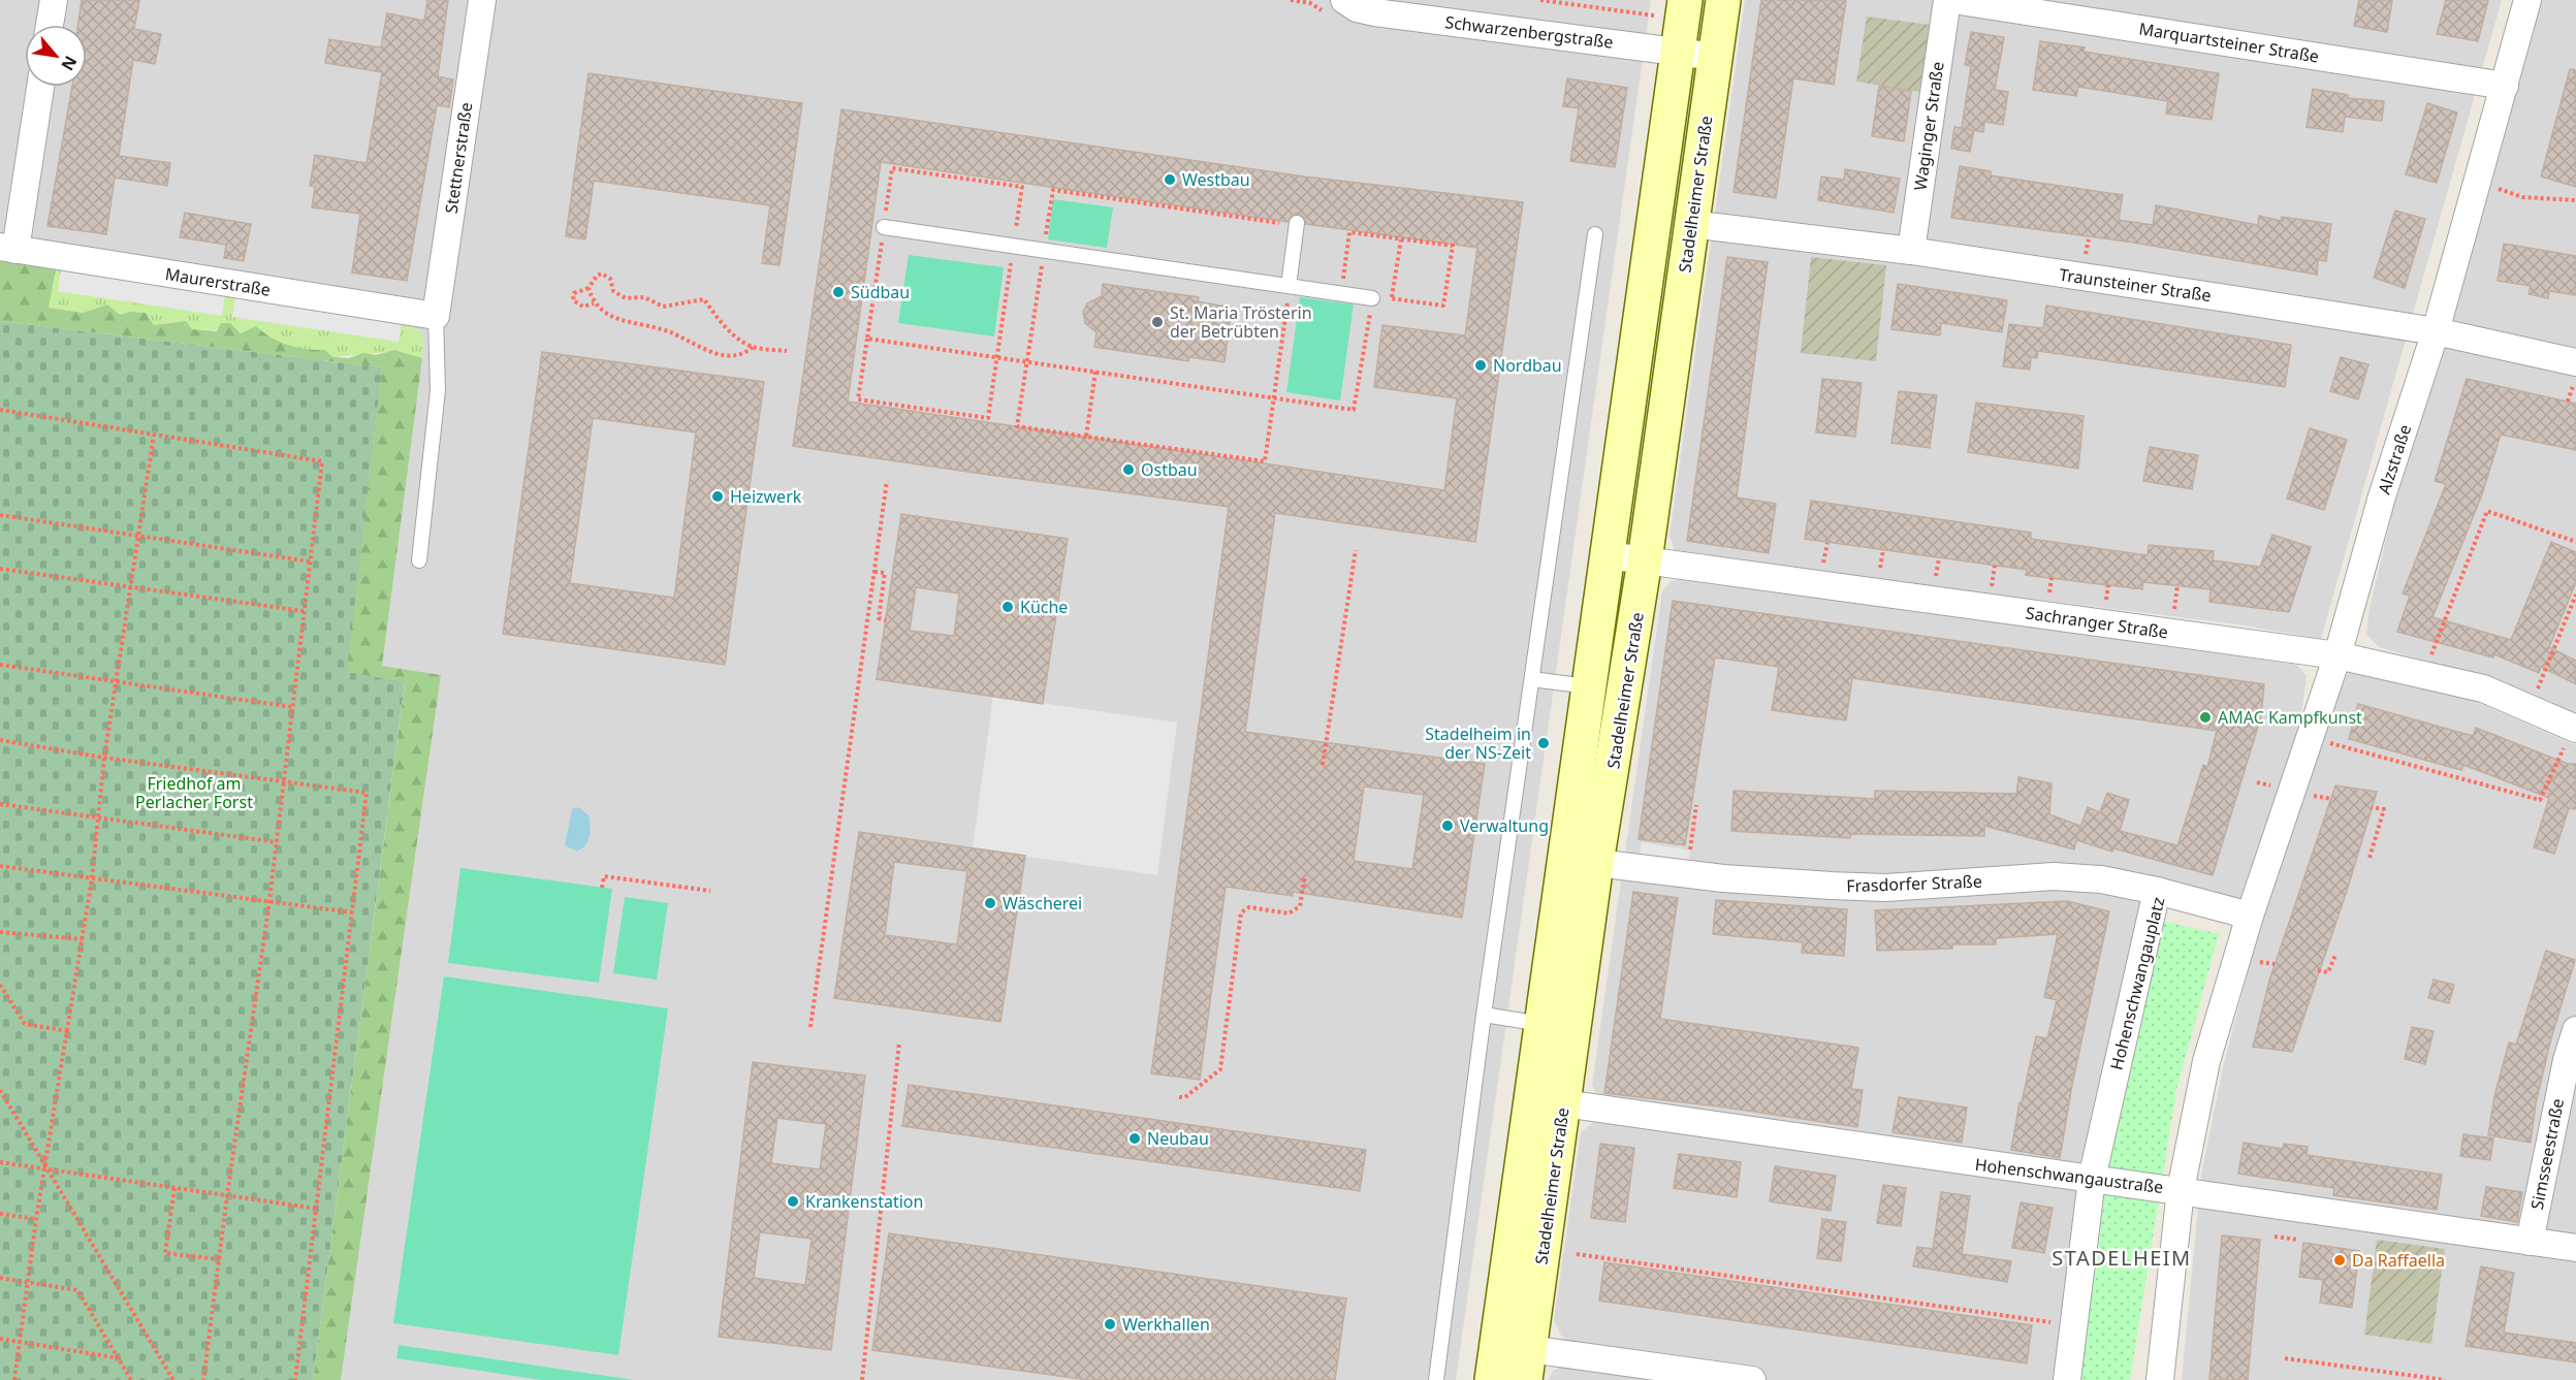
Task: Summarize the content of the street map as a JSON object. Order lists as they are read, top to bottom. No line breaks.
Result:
{"streets":{"main road":["Stadelheimer Straße"],"street":["Schwarzenbergstraße","Marquartsteiner Straße","Waginger Straße","Stettnerstraße","Maurerstraße","Traunsteiner Straße","Alzstraße","Sachranger Straße","Frasdorfer Straße","Hohenschwangauplatz","Simsseestraße","Hohenschwangaustraße"]},"crossings":[["Schwarzenbergstraße","Stadelheimer Straße"],["Marquartsteiner Straße","Alzstraße"],["Waginger Straße","Traunsteiner Straße"],["Stettnerstraße","Maurerstraße"],["Stadelheimer Straße","Traunsteiner Straße"],["Stadelheimer Straße","Sachranger Straße"],["Stadelheimer Straße","Frasdorfer Straße"],["Stadelheimer Straße","Hohenschwangaustraße"],["Traunsteiner Straße","Alzstraße"],["Alzstraße","Sachranger Straße"],["Alzstraße","Hohenschwangauplatz"],["Frasdorfer Straße","Hohenschwangauplatz"],["Hohenschwangauplatz","Hohenschwangaustraße"],["Simsseestraße","Hohenschwangaustraße"]],"districts":["STADELHEIM"],"parks":["Friedhof am Perlacher Forst"],"places":["Westbau","Südbau","St. Maria Trösterin der Betrübten","Nordbau","Ostbau","Heizwerk","Küche","AMAC Kampfkunst","Stadelheim in der NS-Zeit","Verwaltung","Wäscherei","Neubau","Krankenstation","Da Raffaella","Werkhallen"],"north":"bottom right"}
